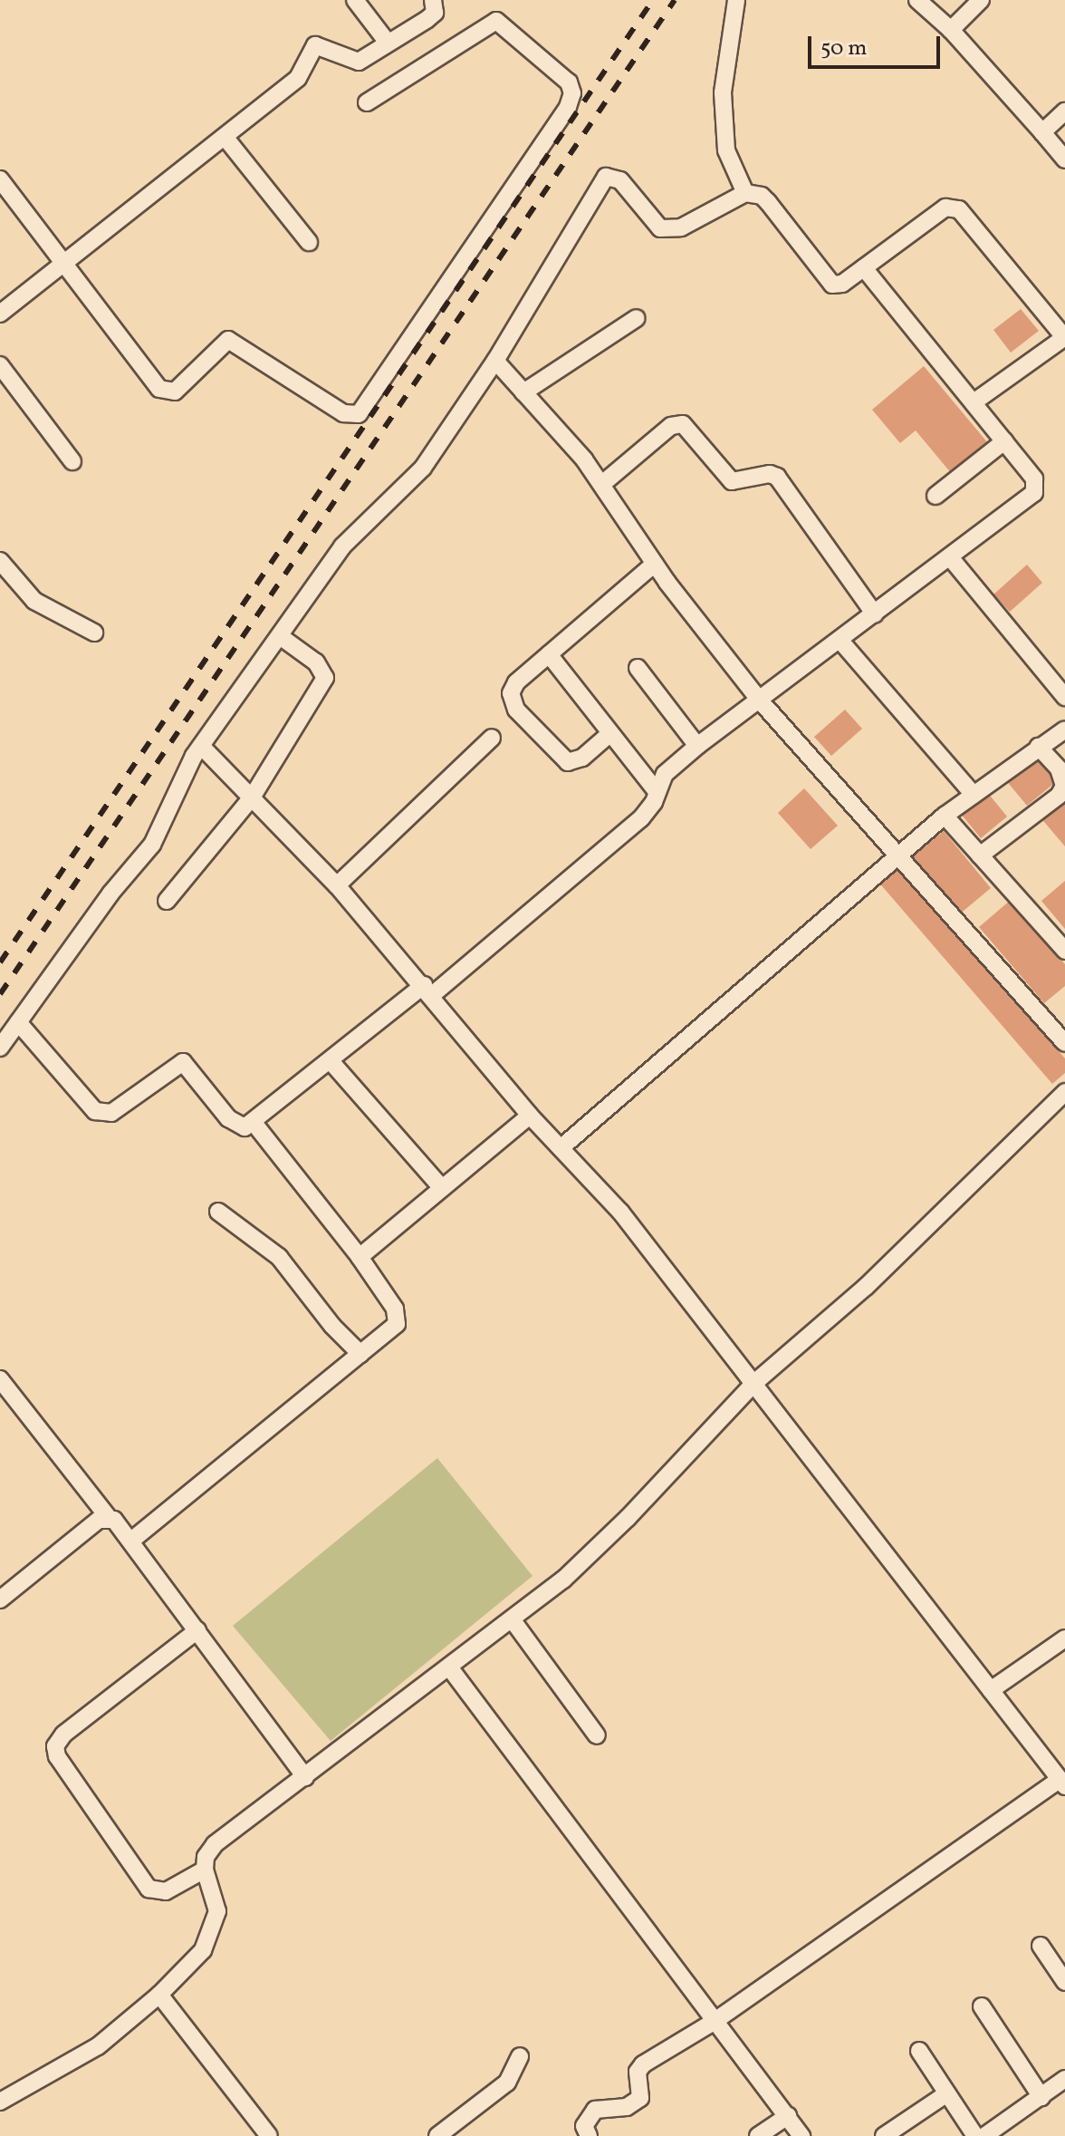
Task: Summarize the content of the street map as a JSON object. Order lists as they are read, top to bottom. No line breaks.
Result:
{"scale_bar":"50 m"}
